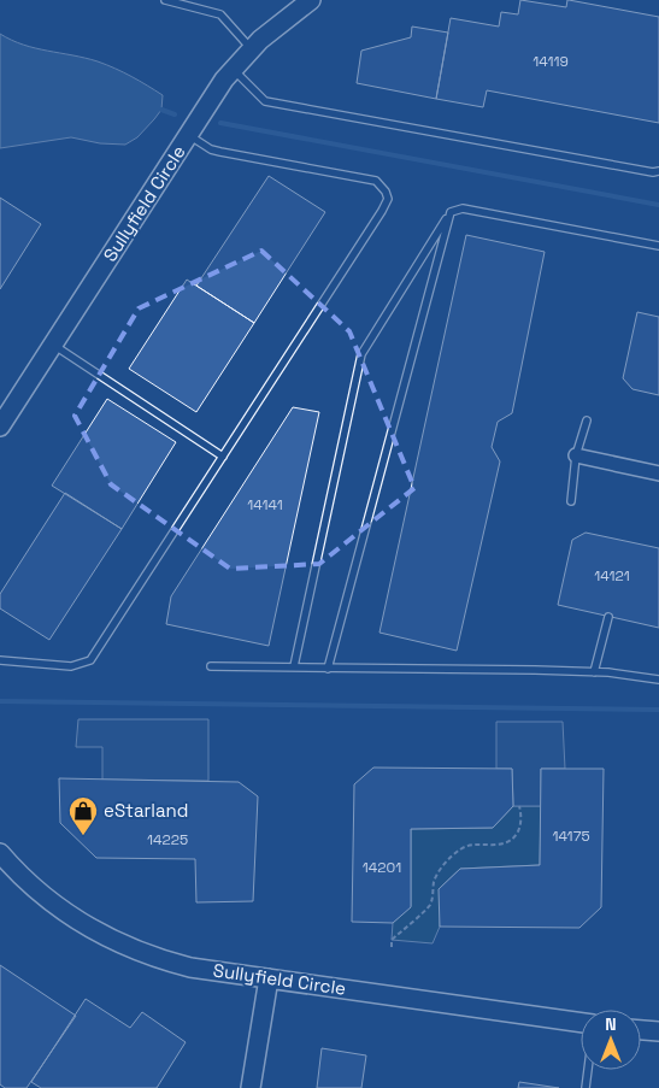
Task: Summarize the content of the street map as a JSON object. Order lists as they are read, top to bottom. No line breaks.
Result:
{"streets":{"street":["Sullyfield Circle"]},"places":{"shop":["eStarland"]},"house_numbers":["14119","14141","14121","14175","14225","14201"],"north":"top"}
